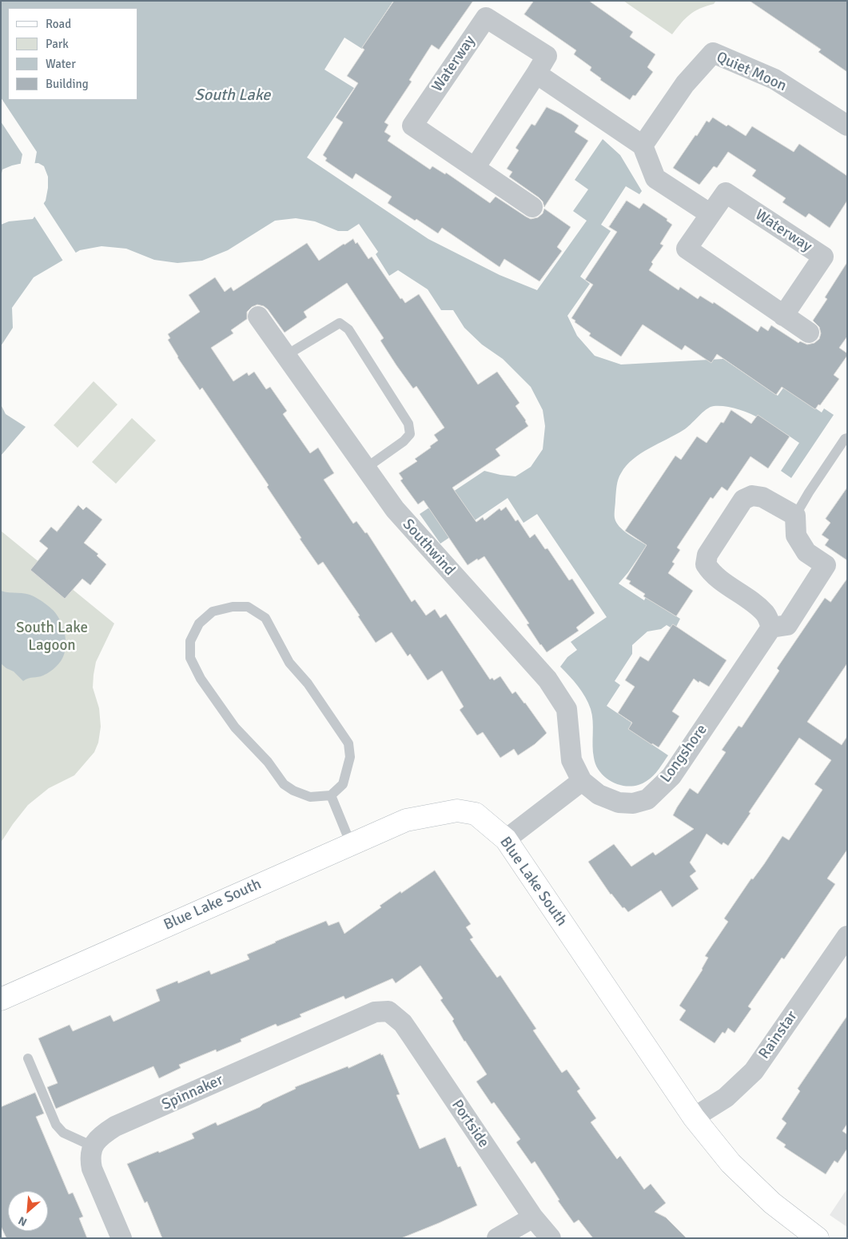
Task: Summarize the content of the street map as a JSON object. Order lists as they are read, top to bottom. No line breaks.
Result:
{"streets":{"street":["Waterway","Quiet Moon","Southwind","Longshore","Blue Lake South","Rainstar","Spinnaker","Portside"]},"crossings":[["Southwind","Longshore"],["Blue Lake South","Rainstar"],["Spinnaker","Portside"]],"water":["South Lake"],"parks":["South Lake Lagoon"],"legend":["Road","Park","Water","Building"],"north":"bottom left"}
